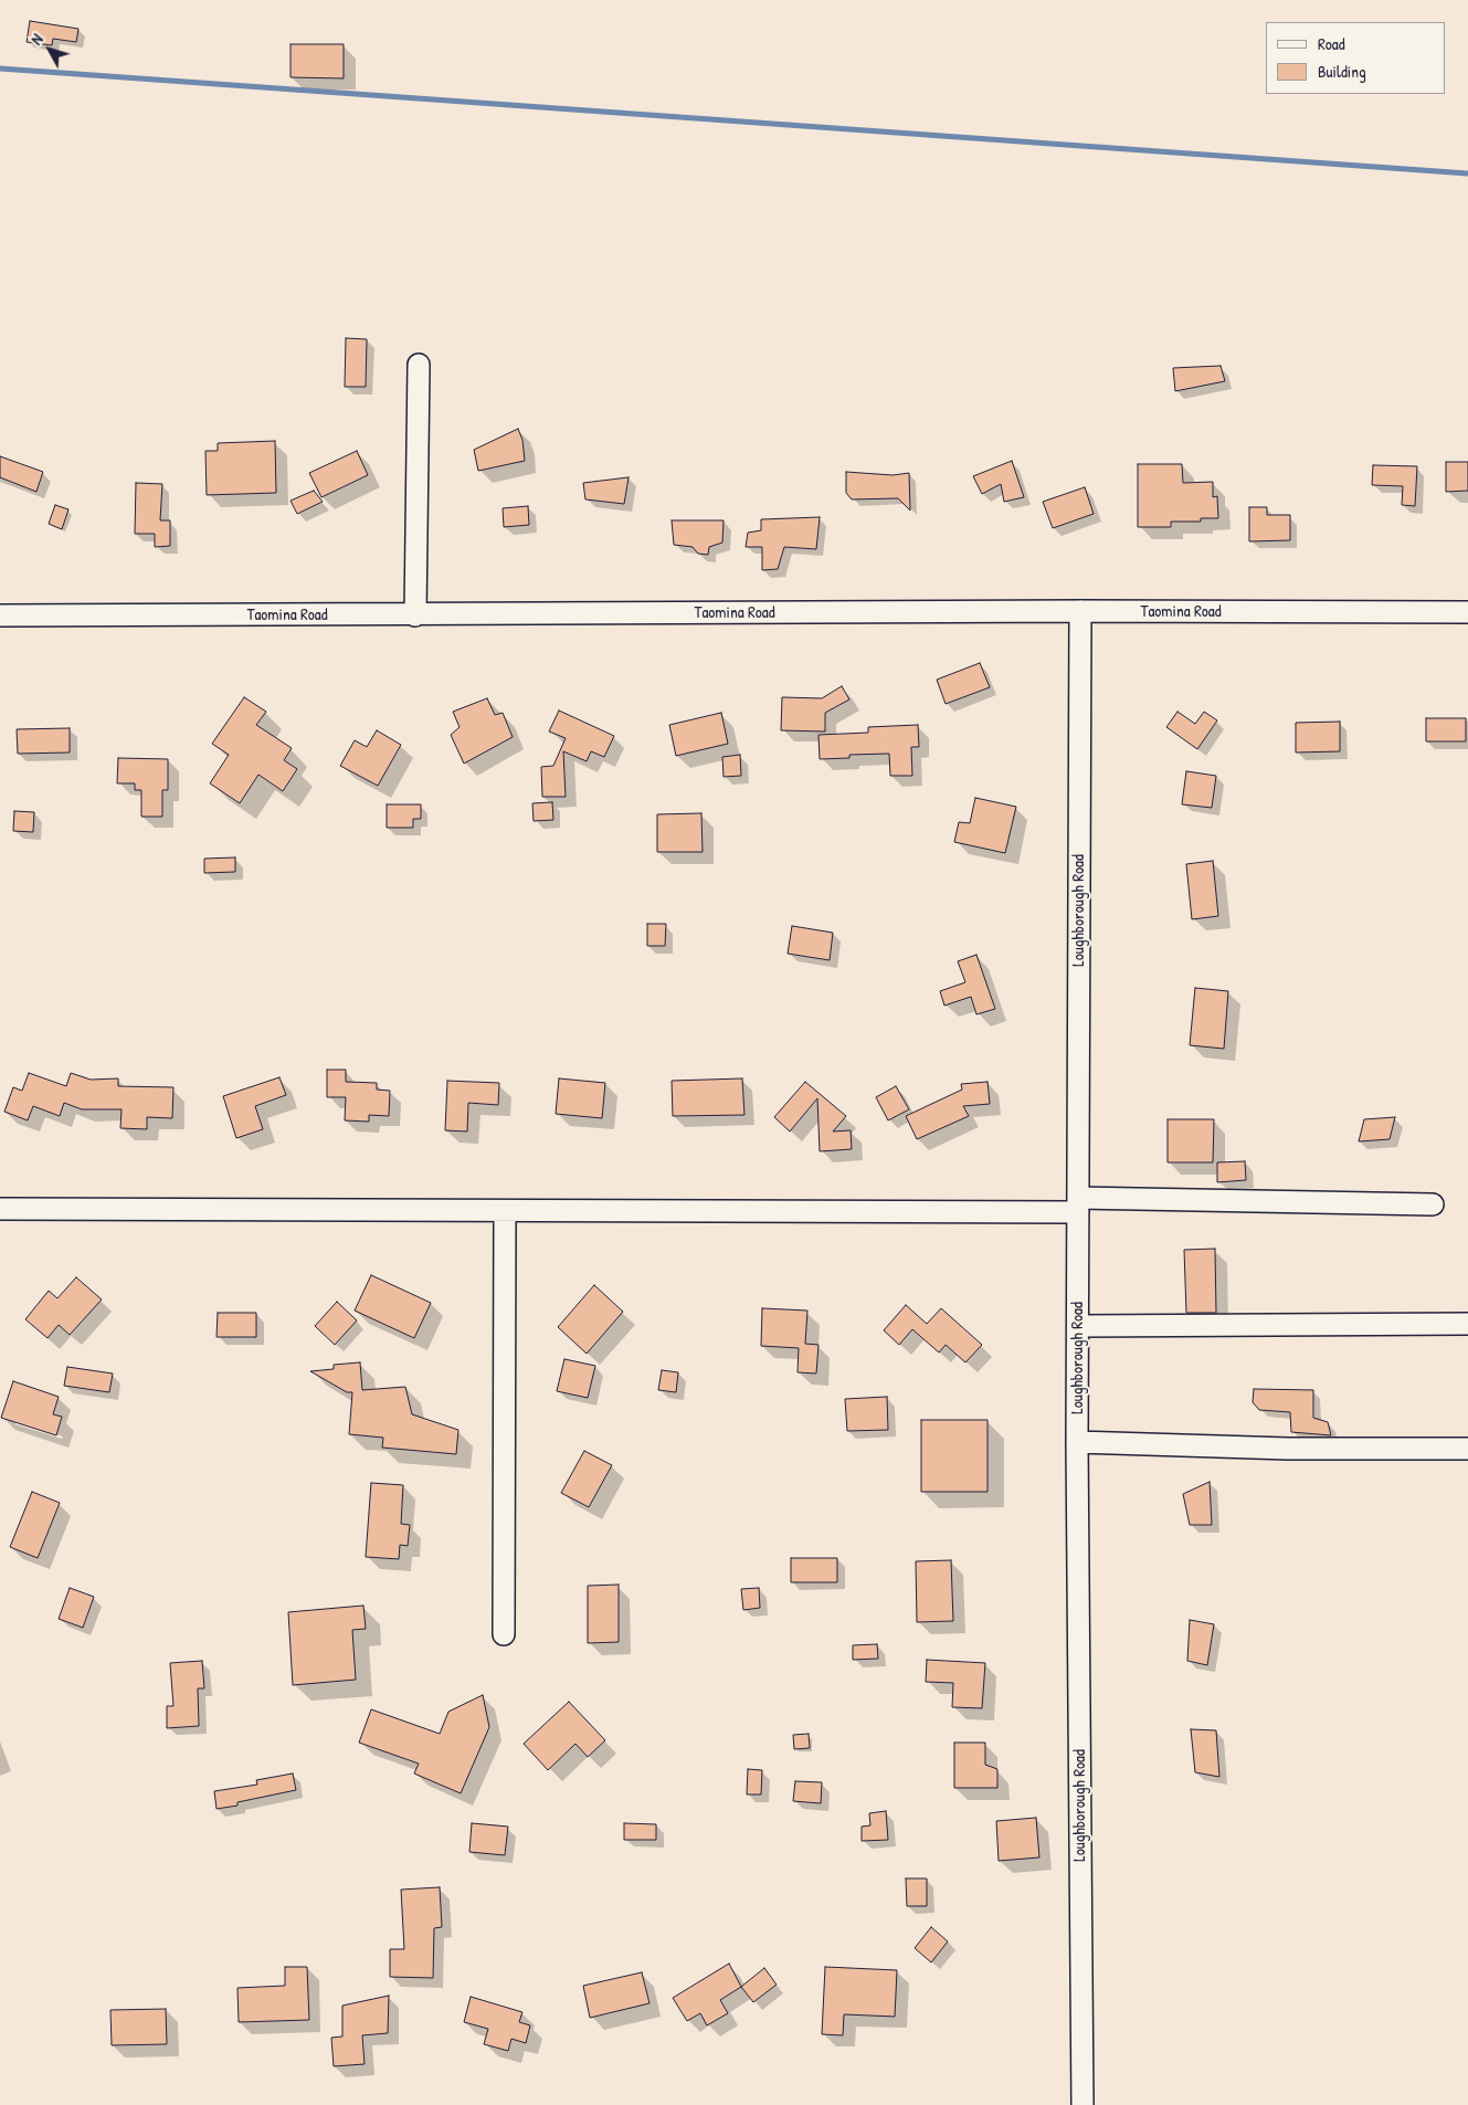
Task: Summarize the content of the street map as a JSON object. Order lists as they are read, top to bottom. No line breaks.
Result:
{"streets":{"street":["Taomina Road","Loughborough Road"]},"crossings":[["Taomina Road","Loughborough Road"]],"legend":["Road","Building"],"north":"top left"}
